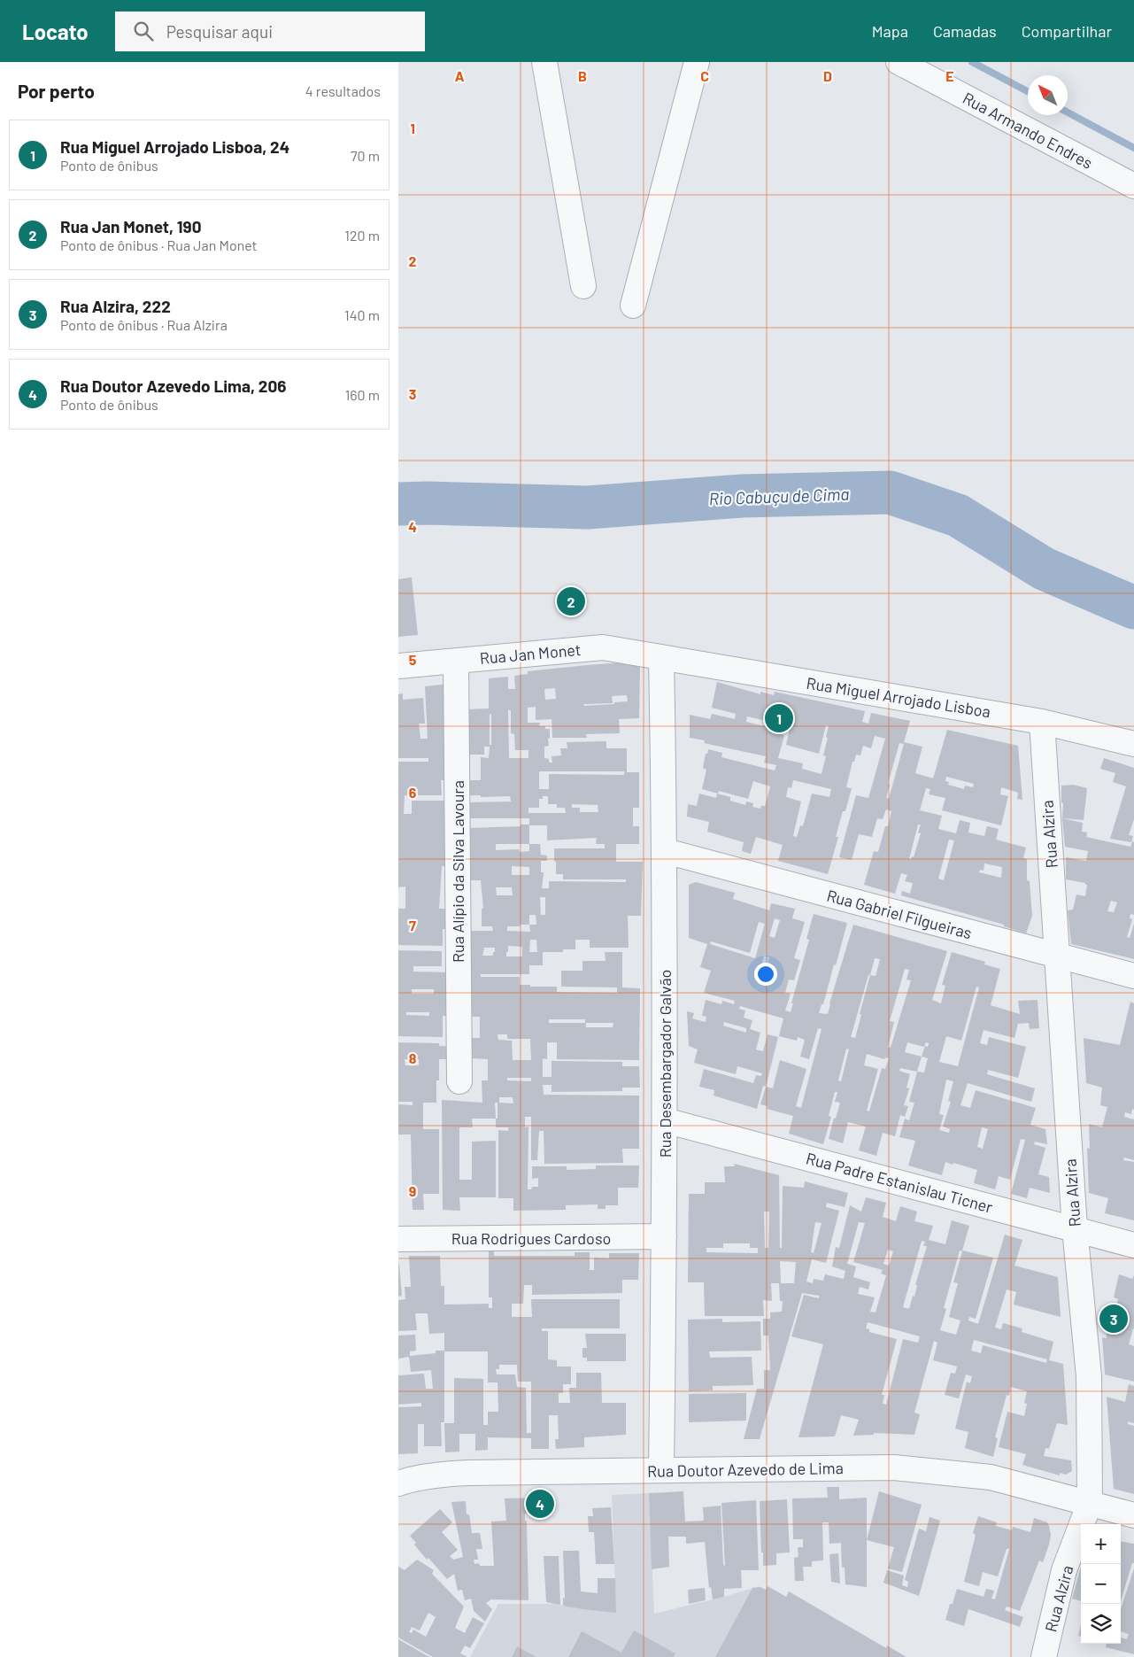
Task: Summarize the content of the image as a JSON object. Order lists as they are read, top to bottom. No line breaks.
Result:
{"streets":{"street":["Rua Armando Endres","Rua Jan Monet","Rua Miguel Arrojado Lisboa","Rua Alzira","Rua Alípio da Silva Lavoura","Rua Gabriel Filgueiras","Rua Desembargador Galvão","Rua Padre Estanislau Ticner","Rua Rodrigues Cardoso","Rua Doutor Azevedo de Lima"]},"crossings":[["Rua Jan Monet","Rua Miguel Arrojado Lisboa"],["Rua Jan Monet","Rua Alípio da Silva Lavoura"],["Rua Jan Monet","Rua Desembargador Galvão"],["Rua Miguel Arrojado Lisboa","Rua Alzira"],["Rua Miguel Arrojado Lisboa","Rua Desembargador Galvão"],["Rua Alzira","Rua Gabriel Filgueiras"],["Rua Alzira","Rua Padre Estanislau Ticner"],["Rua Alzira","Rua Doutor Azevedo de Lima"],["Rua Gabriel Filgueiras","Rua Desembargador Galvão"],["Rua Desembargador Galvão","Rua Padre Estanislau Ticner"],["Rua Desembargador Galvão","Rua Rodrigues Cardoso"],["Rua Desembargador Galvão","Rua Doutor Azevedo de Lima"]],"water":["Rio Cabuçu de Cima"],"north":"top left","page":{"header":"Locato","search":"Pesquisar aqui","nav":["Mapa","Camadas","Compartilhar"],"heading":["Por perto","4 resultados"],"list":[{"mark":"1","name":"Rua Miguel Arrojado Lisboa, 24","note":"Ponto de ônibus","value":"70 m"},{"mark":"2","name":"Rua Jan Monet, 190","note":"Ponto de ônibus · Rua Jan Monet","value":"120 m"},{"mark":"3","name":"Rua Alzira, 222","note":"Ponto de ônibus · Rua Alzira","value":"140 m"},{"mark":"4","name":"Rua Doutor Azevedo Lima, 206","note":"Ponto de ônibus","value":"160 m"}],"pins":["2","1","3","4"],"map_buttons":["+","−"]},"grid":{"columns":["A","B","C","D","E"],"rows":["1","2","3","4","5","6","7","8","9"]}}
